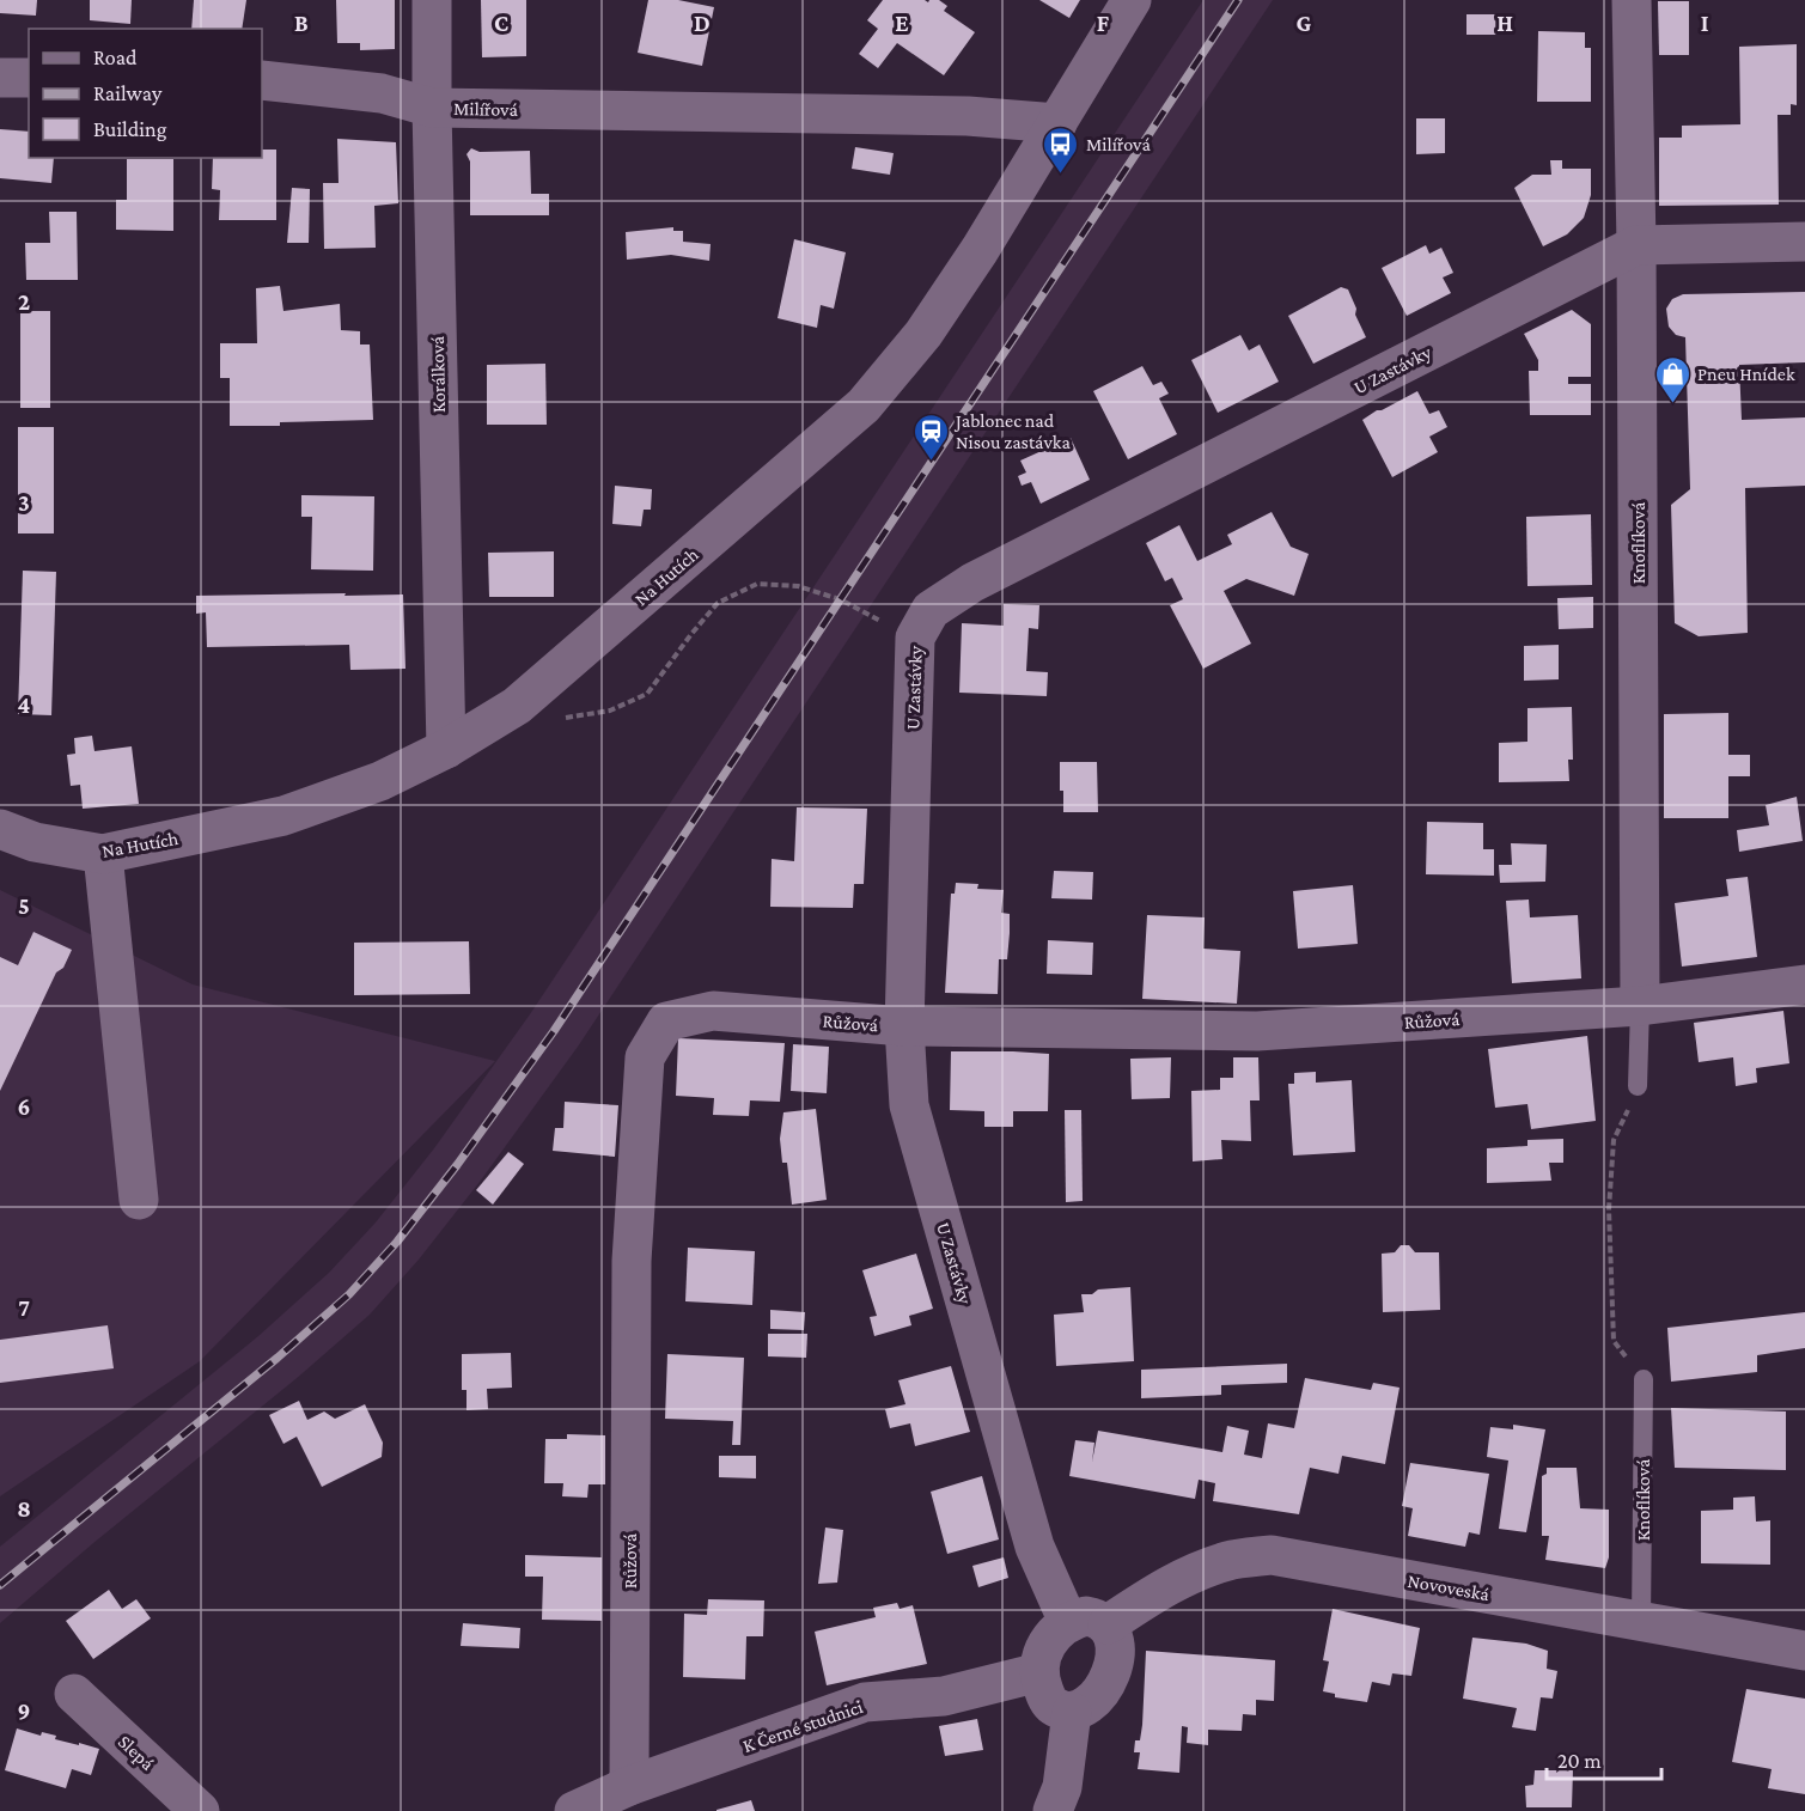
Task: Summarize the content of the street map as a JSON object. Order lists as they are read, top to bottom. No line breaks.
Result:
{"streets":{"street":["Milířová","U Zastávky","Korálková","Knoflíková","Na Hutích","Růžová","Novoveská","K Černé studnici","Slepá"]},"crossings":[["Milířová","Korálková"],["Milířová","Na Hutích"],["U Zastávky","Knoflíková"],["U Zastávky","Růžová"],["U Zastávky","Novoveská"],["U Zastávky","K Černé studnici"],["Korálková","Na Hutích"],["Knoflíková","Růžová"],["Knoflíková","Novoveská"],["Růžová","K Černé studnici"],["Novoveská","K Černé studnici"]],"places":{"bus stop":["Milířová"],"shop":["Pneu Hnídek"],"station":["Jablonec nad Nisou zastávka"]},"legend":["Road","Railway","Building"],"scale_bar":"20 m","grid":{"columns":["B","C","D","E","F","G","H","I"],"rows":["2","3","4","5","6","7","8","9"]}}
